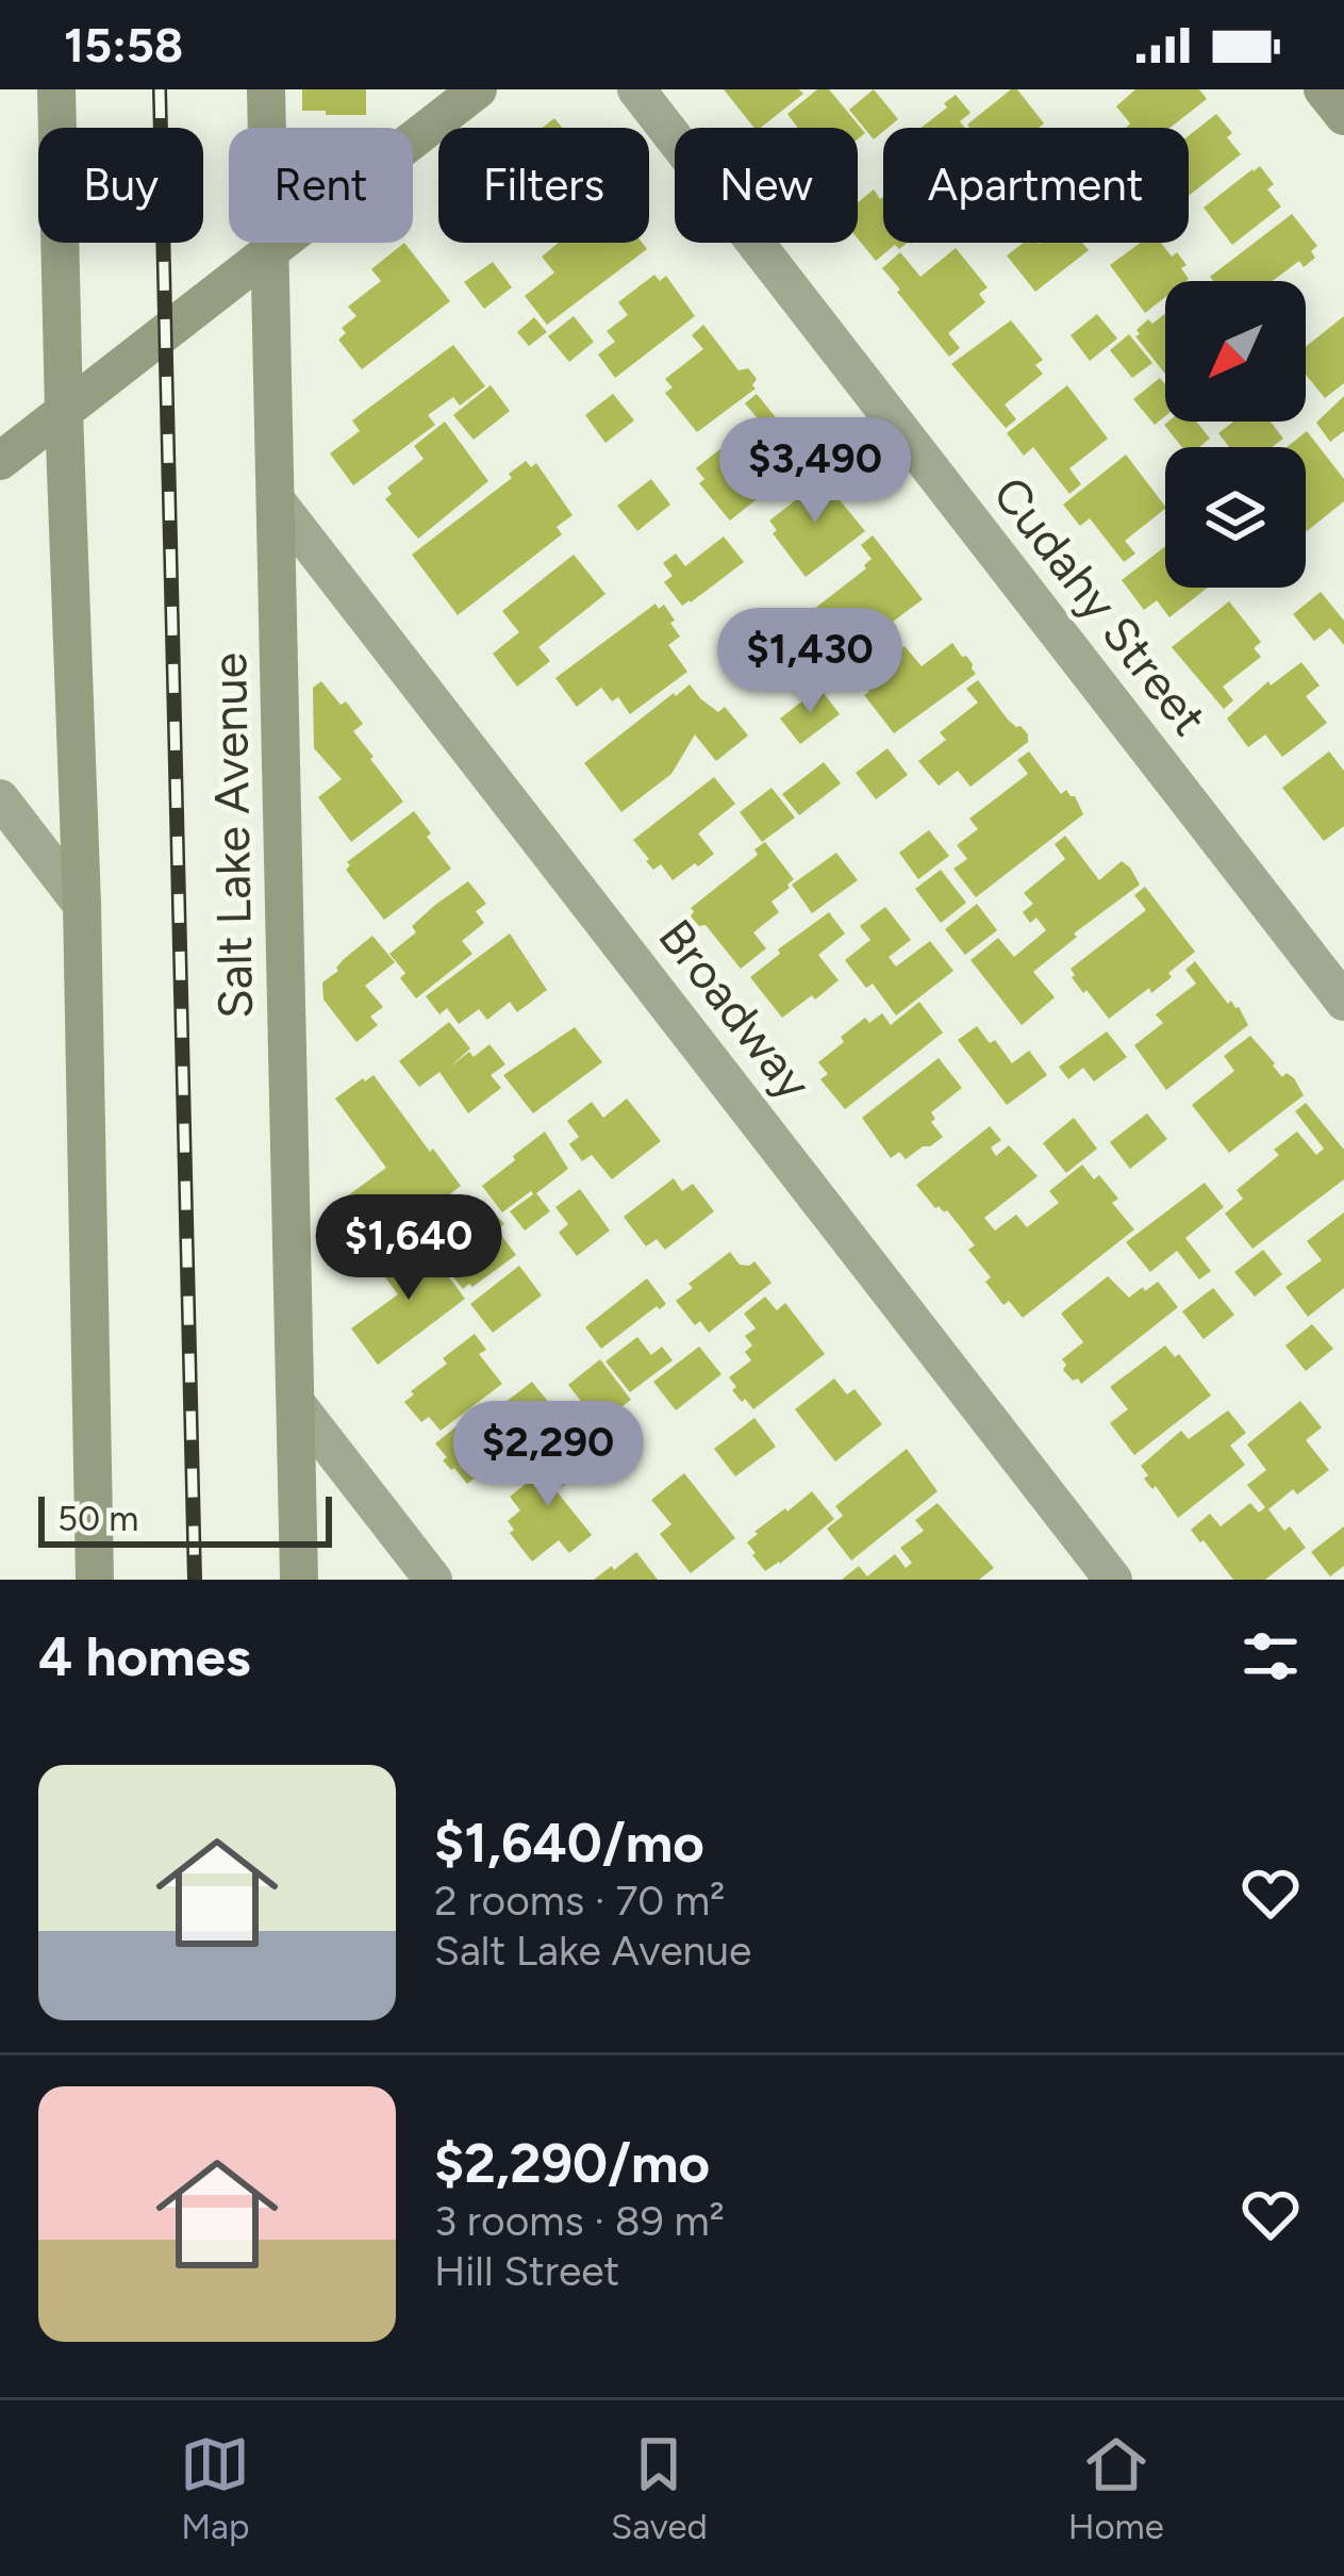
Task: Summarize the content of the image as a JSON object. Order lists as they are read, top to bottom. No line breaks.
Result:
{"streets":{"street":["Cudahy Street","Salt Lake Avenue","Broadway"]},"crossings":[["Salt Lake Avenue","Broadway"]],"scale_bar":"50 m","north":"bottom left","page":{"status":"15:58","chip":["Buy","Rent","Filters","New","Apartment"],"price":["$3,490","$1,430","$1,640","$2,290"],"scale":"50 m","heading":"4 homes","list":[{"name":"$1,640/mo","note":"2 rooms · 70 m² · Salt Lake Avenue"},{"name":"$2,290/mo","note":"3 rooms · 89 m² · Hill Street"}],"tabs":["Map","Saved","Home"]}}
